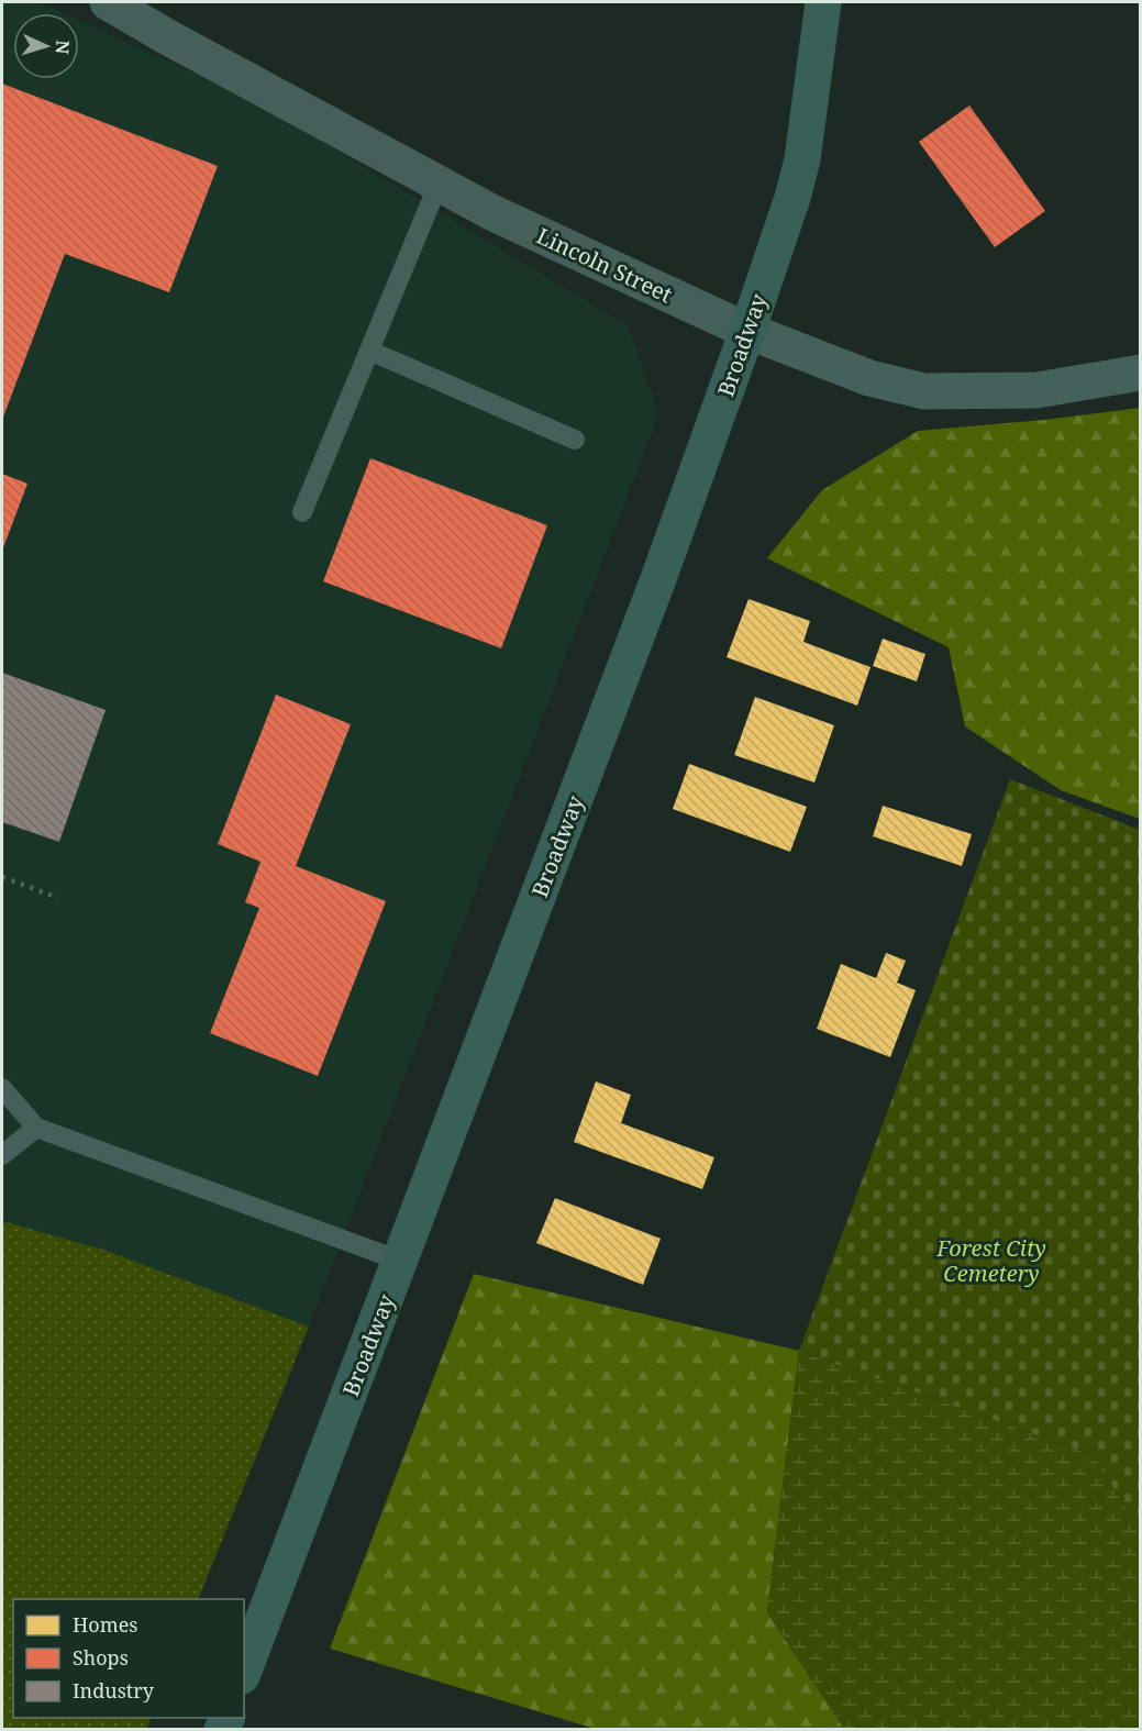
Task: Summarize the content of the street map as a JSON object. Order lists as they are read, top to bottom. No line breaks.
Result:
{"streets":{"main road":["Lincoln Street","Broadway"]},"crossings":[["Lincoln Street","Broadway"]],"parks":["Forest City Cemetery"],"legend":["Homes","Shops","Industry"],"north":"right"}
